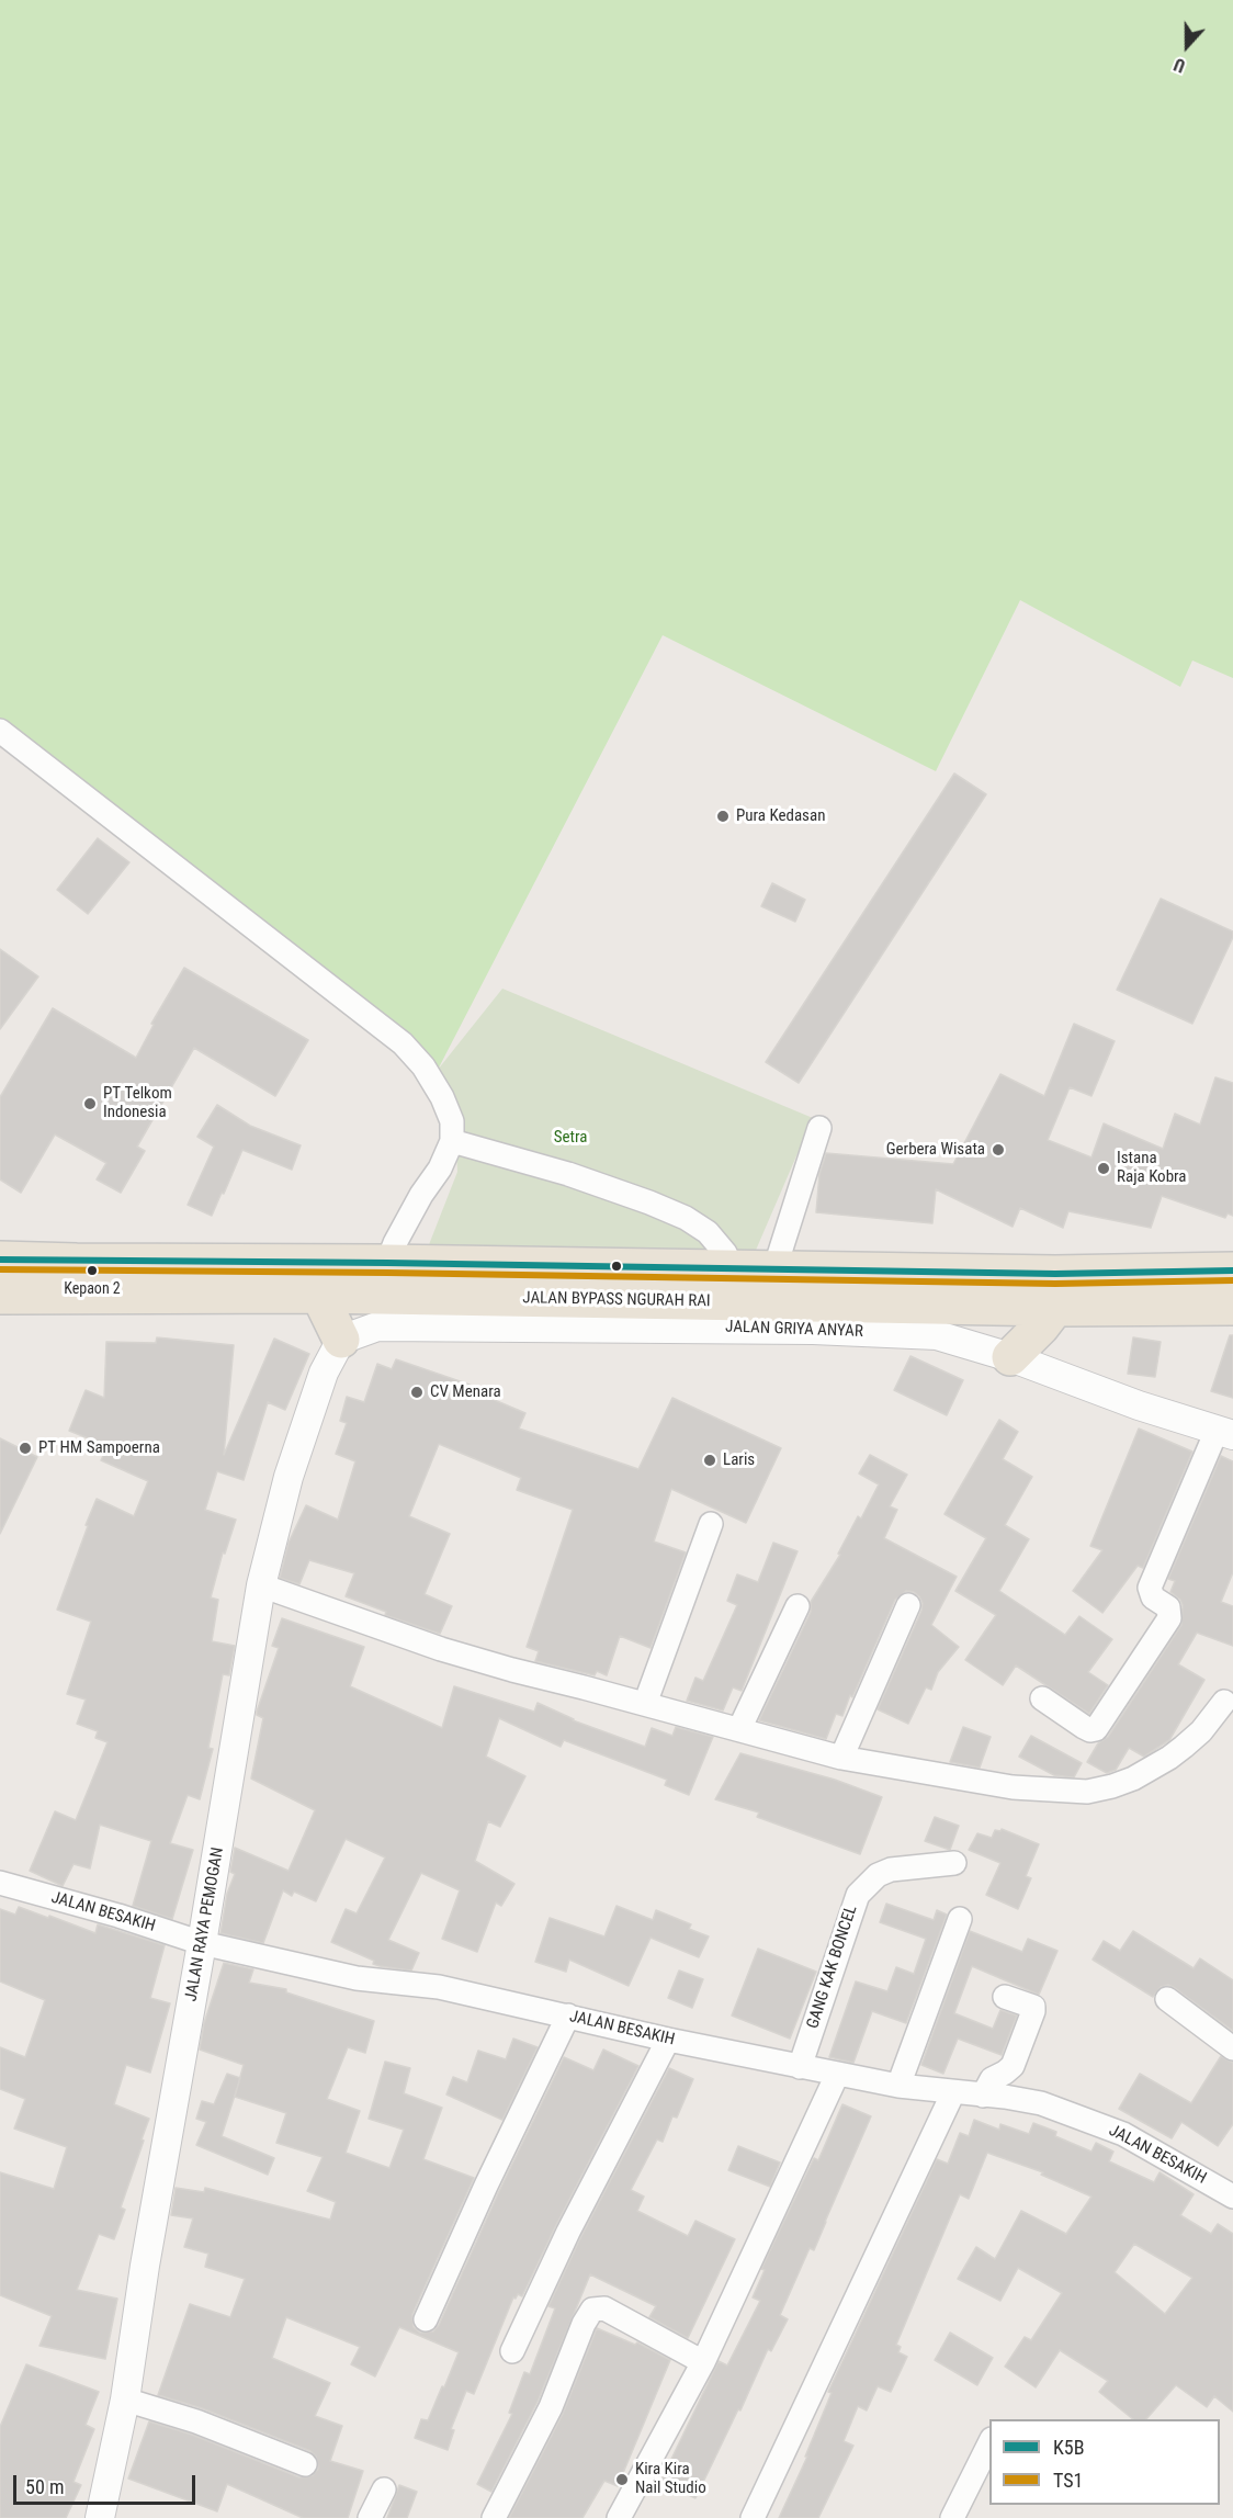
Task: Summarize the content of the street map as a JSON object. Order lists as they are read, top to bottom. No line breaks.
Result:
{"streets":{"highway":["JALAN BYPASS NGURAH RAI"],"street":["JALAN GRIYA ANYAR","JALAN BESAKIH","JALAN RAYA PEMOGAN","GANG KAK BONCEL"]},"crossings":[["JALAN GRIYA ANYAR","JALAN RAYA PEMOGAN"],["JALAN BESAKIH","JALAN RAYA PEMOGAN"],["JALAN BESAKIH","GANG KAK BONCEL"]],"parks":["Setra"],"places":["Pura Kedasan","PT Telkom Indonesia","Gerbera Wisata","Istana Raja Kobra","Kepaon 2","CV Menara","PT HM Sampoerna","Laris","Kira Kira Nail Studio"],"lines":["transit line K5B","transit line TS1"],"legend":["K5B","TS1"],"scale_bar":"50 m","north":"bottom"}
